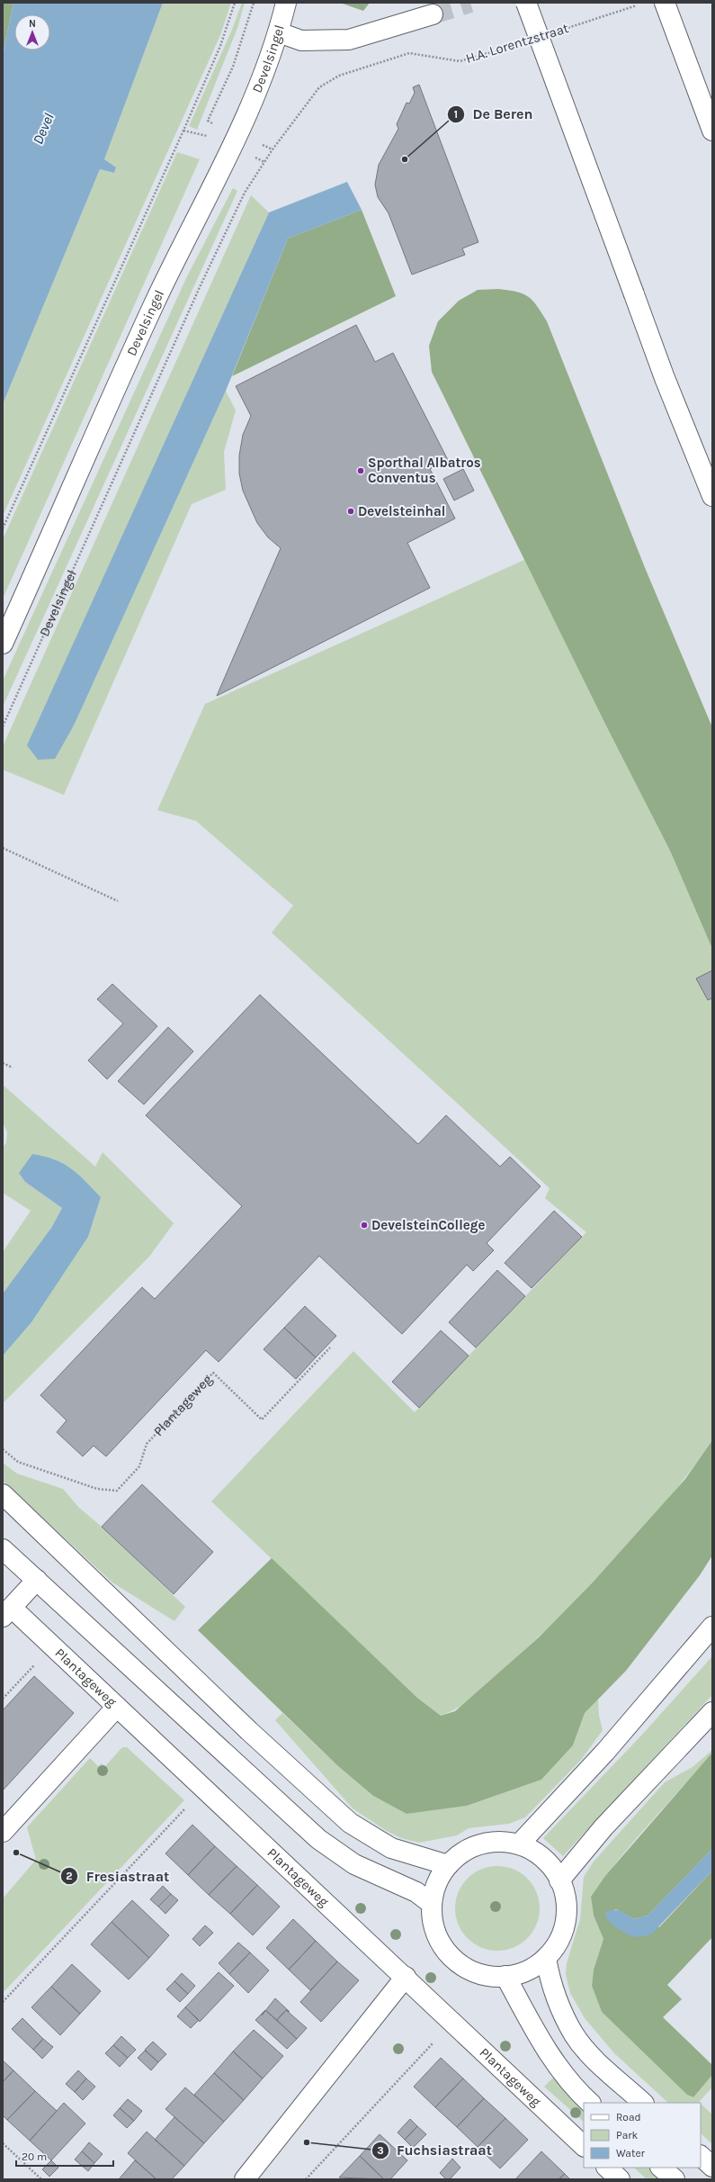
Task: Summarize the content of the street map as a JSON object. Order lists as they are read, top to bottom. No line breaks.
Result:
{"streets":{"main road":["Develsingel","Plantageweg"],"path":["H.A. Lorentzstraat"]},"crossings":[["H.A. Lorentzstraat","Develsingel"]],"water":["Devel"],"places":["De Beren","Sporthal Albatros Conventus","Develsteinhal","DevelsteinCollege","Fresiastraat","Fuchsiastraat"],"legend":["Road","Park","Water"],"scale_bar":"20 m","north":"top"}
